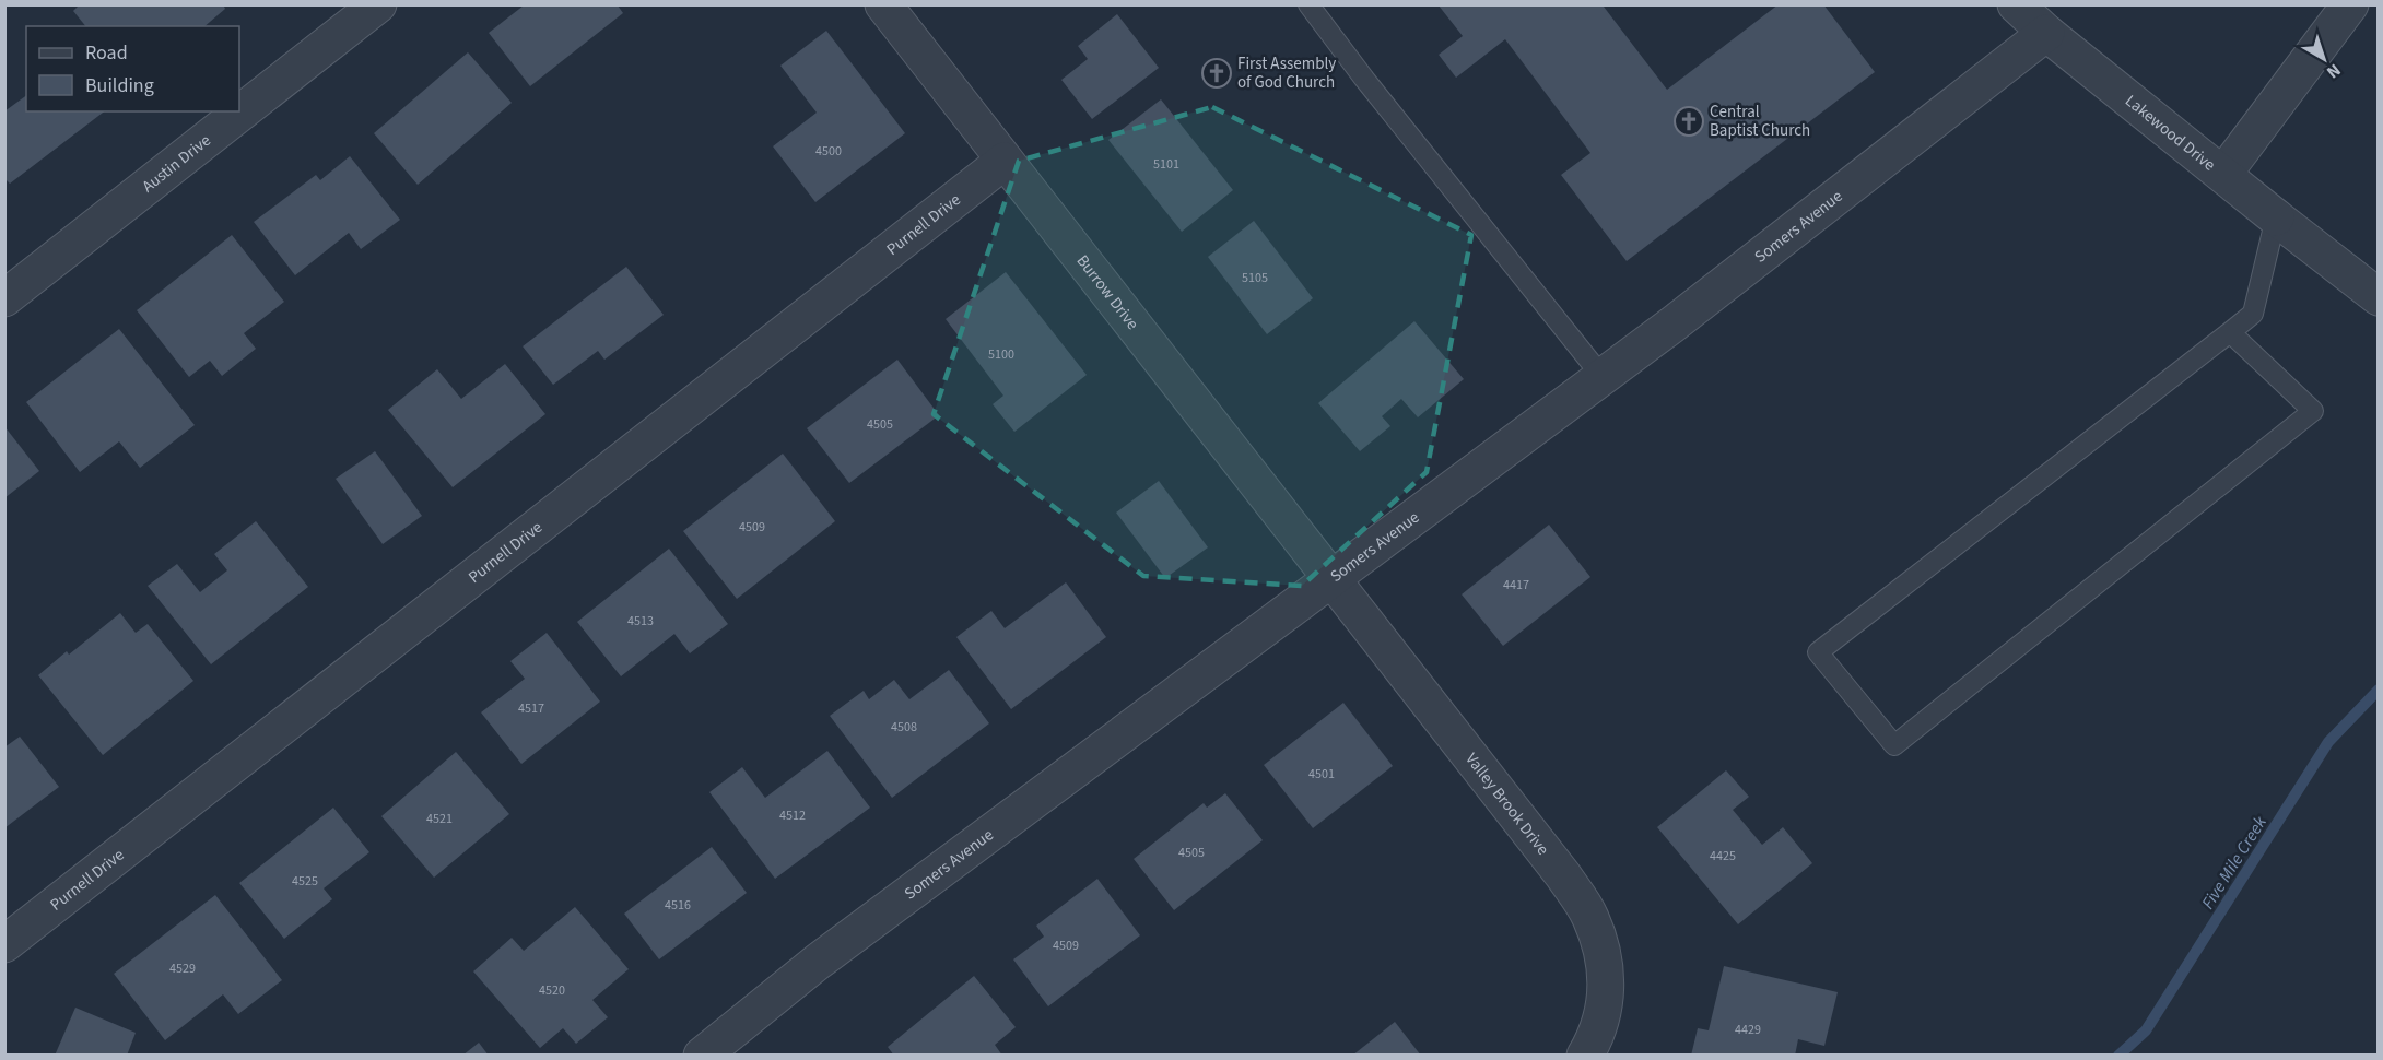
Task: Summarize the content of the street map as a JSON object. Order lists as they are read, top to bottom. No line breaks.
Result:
{"streets":{"street":["Lakewood Drive","Austin Drive","Purnell Drive","Somers Avenue","Burrow Drive","Valley Brook Drive"]},"crossings":[["Lakewood Drive","Somers Avenue"],["Purnell Drive","Burrow Drive"],["Somers Avenue","Burrow Drive"],["Somers Avenue","Valley Brook Drive"],["Burrow Drive","Valley Brook Drive"]],"water":["Five Mile Creek"],"places":{"church":["First Assembly of God Church","Central Baptist Church"]},"house_numbers":["4500","5101","5105","5100","4505","4509","4417","4513","4517","4508","4501","4512","4521","4505","4425","4525","4516","4509","4529","4520","4429"],"legend":["Road","Building"],"north":"bottom right"}
